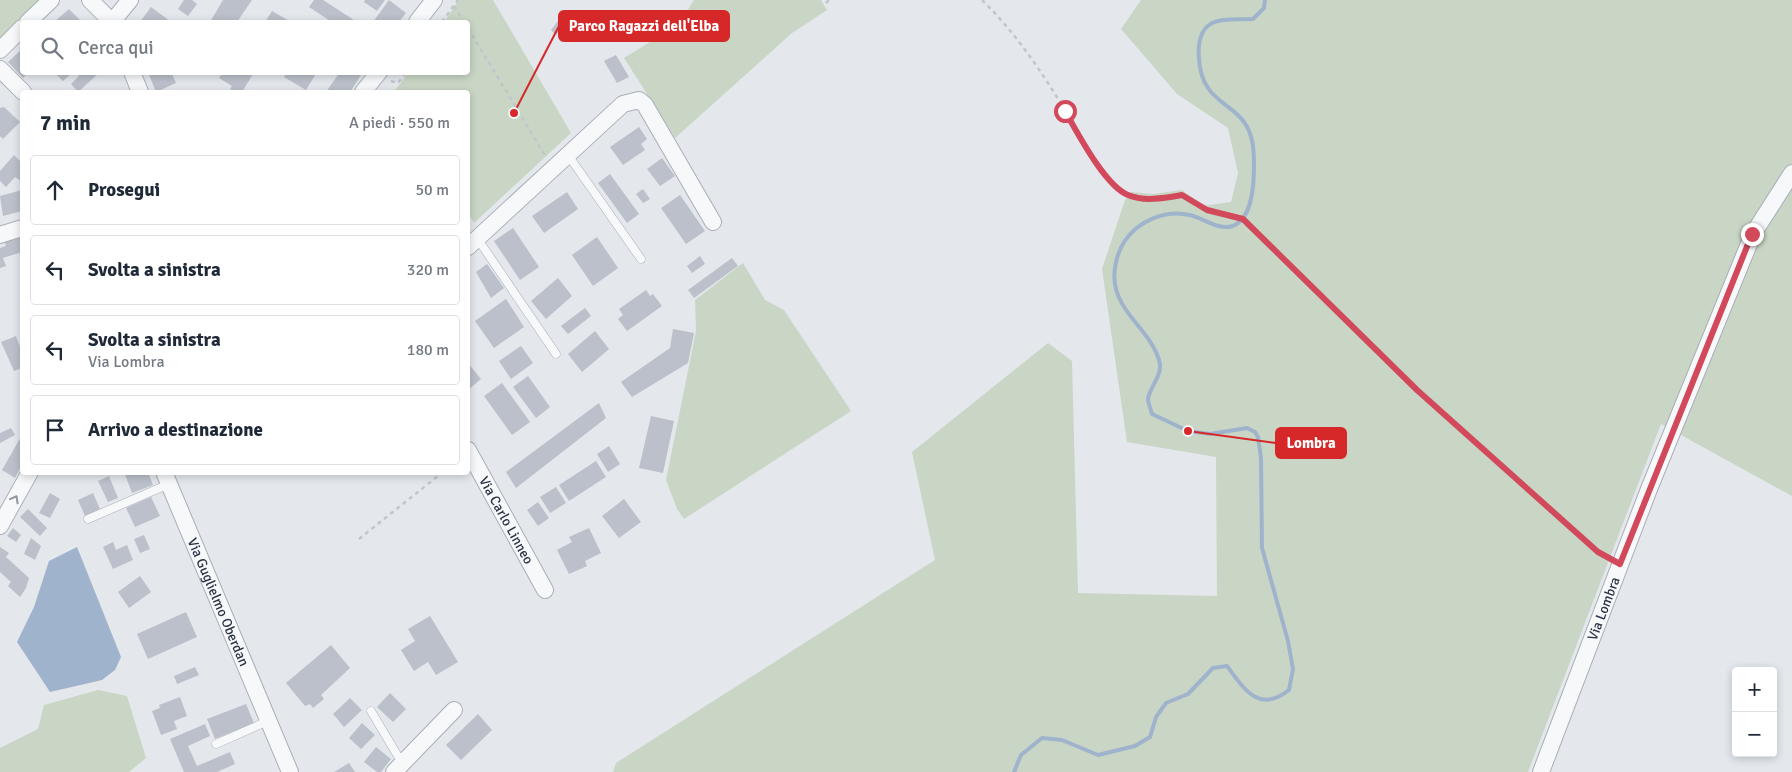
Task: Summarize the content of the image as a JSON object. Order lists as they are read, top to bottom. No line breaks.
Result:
{"streets":{"street":["Via Carlo Linneo","Via Guglielmo Oberdan","Via Lombra"]},"places":["Parco Ragazzi dell'Elba","Lombra"],"page":{"search":"Cerca qui","heading":["7 min","A piedi · 550 m"],"list":[["Prosegui","50 m"],["Svolta a sinistra","320 m"],["Svolta a sinistra","Via Lombra","180 m"],"Arrivo a destinazione"],"map_buttons":["+","−"]}}
